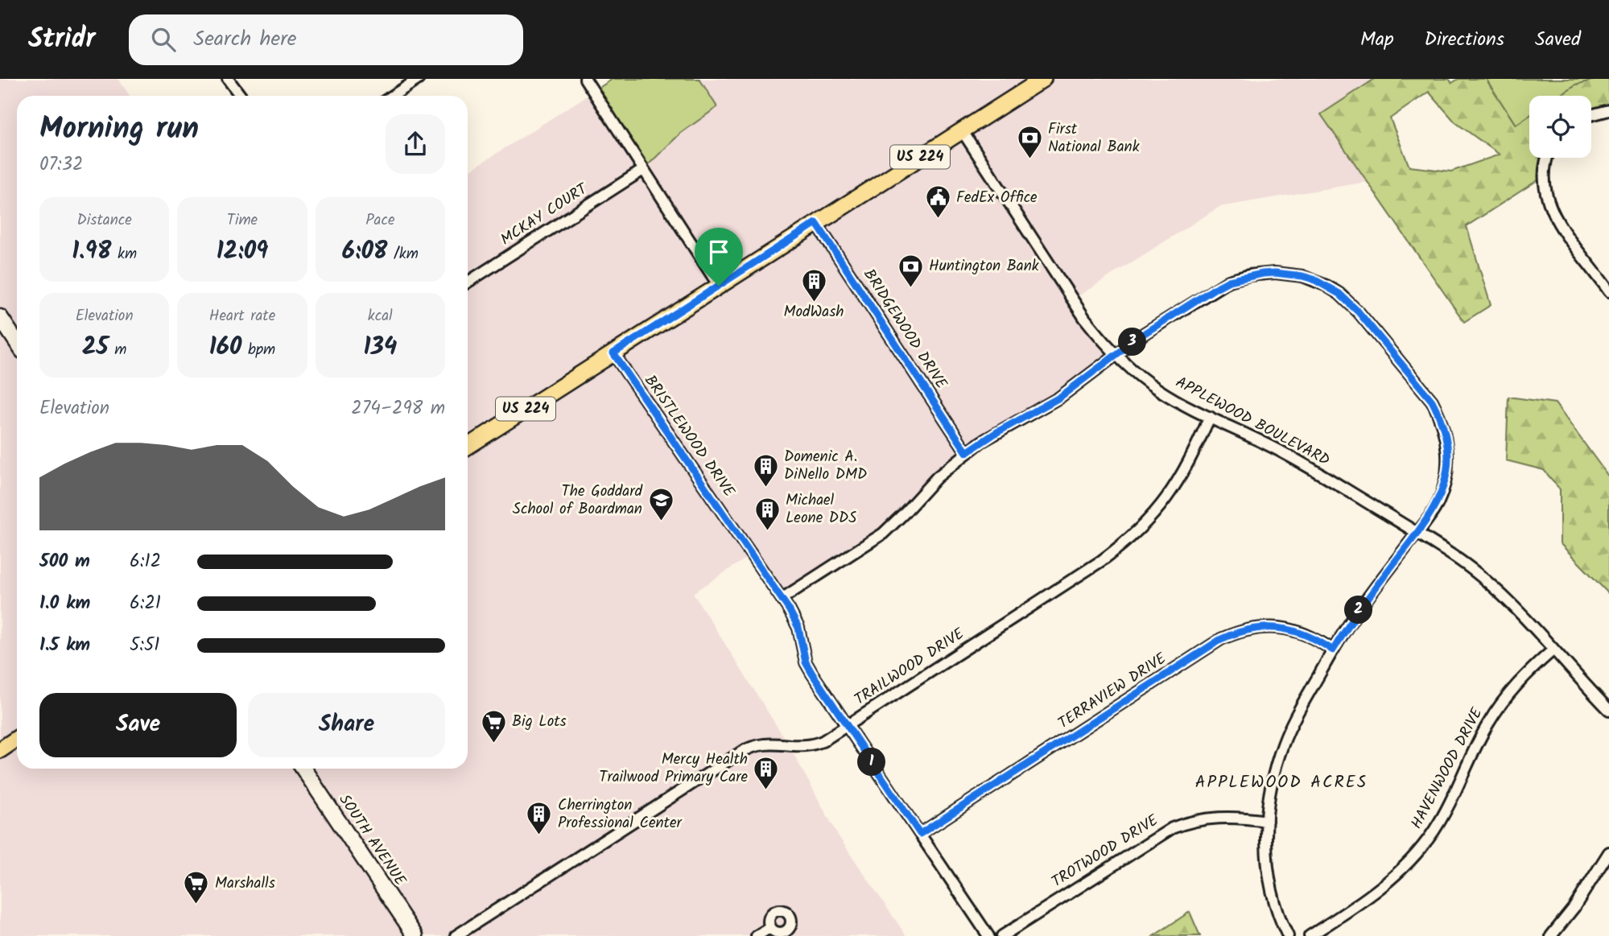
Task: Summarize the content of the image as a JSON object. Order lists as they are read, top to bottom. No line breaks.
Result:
{"streets":{"main road":["US 224","SOUTH AVENUE"],"street":["MCKAY COURT","BRIDGEWOOD DRIVE","APPLEWOOD BOULEVARD","BRISTLEWOOD DRIVE","TRAILWOOD DRIVE","TERRAVIEW DRIVE","HAVENWOOD DRIVE","TROTWOOD DRIVE"]},"crossings":[["US 224","BRIDGEWOOD DRIVE"],["US 224","APPLEWOOD BOULEVARD"],["US 224","BRISTLEWOOD DRIVE"],["APPLEWOOD BOULEVARD","TRAILWOOD DRIVE"],["APPLEWOOD BOULEVARD","HAVENWOOD DRIVE"],["BRISTLEWOOD DRIVE","TRAILWOOD DRIVE"],["BRISTLEWOOD DRIVE","TERRAVIEW DRIVE"]],"districts":["APPLEWOOD ACRES"],"places":{"bank":["First National Bank","Huntington Bank"],"public building":["FedEx Office"],"building":["ModWash","Domenic A. DiNello DMD","Michael Leone DDS","Mercy Health Trailwood Primary Care","Cherrington Professional Center"],"school or university":["The Goddard School of Boardman"],"supermarket":["Big Lots","Marshalls"]},"page":{"header":"Stridr","search":"Search here","nav":["Map","Directions","Saved"],"heading":["Morning run","07:32"],"stats":[["Distance","1.98 km"],["Time","12:09"],["Pace","6:08 /km"],["Elevation","25 m"],["Heart rate","160 bpm"],["kcal","134"]],"pins":["3","2","1"],"chart":["Elevation","274–298 m"],"list":[{"name":"500 m","note":"6:12"},{"name":"1.0 km","note":"6:21"},{"name":"1.5 km","note":"5:51"}],"buttons":["Save","Share"]}}
